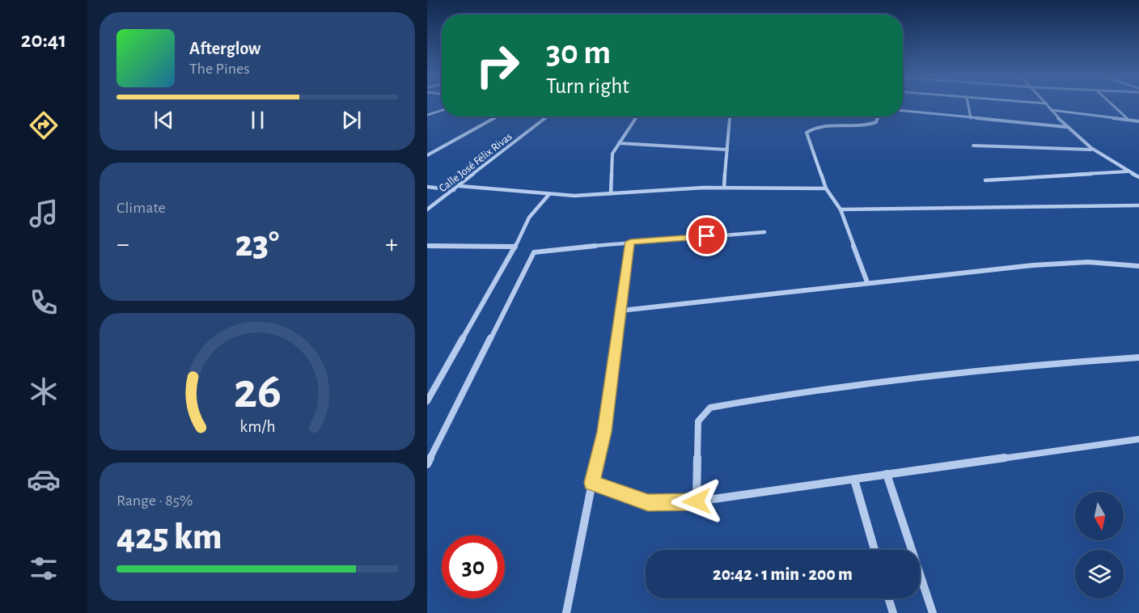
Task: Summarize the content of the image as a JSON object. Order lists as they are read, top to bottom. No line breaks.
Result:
{"streets":{"street":["Calle José Félix Rivas"]},"north":"bottom","page":{"tabs":"20:41","turn":["30 m","Turn right"],"song":["Afterglow","The Pines"],"tile":["Climate",["Range · 85%","425 km"]],"heat":["−","23°","+"],"limit":"30","trip":"20:42 · 1 min · 200 m","gauge":["26","km/h"]}}
